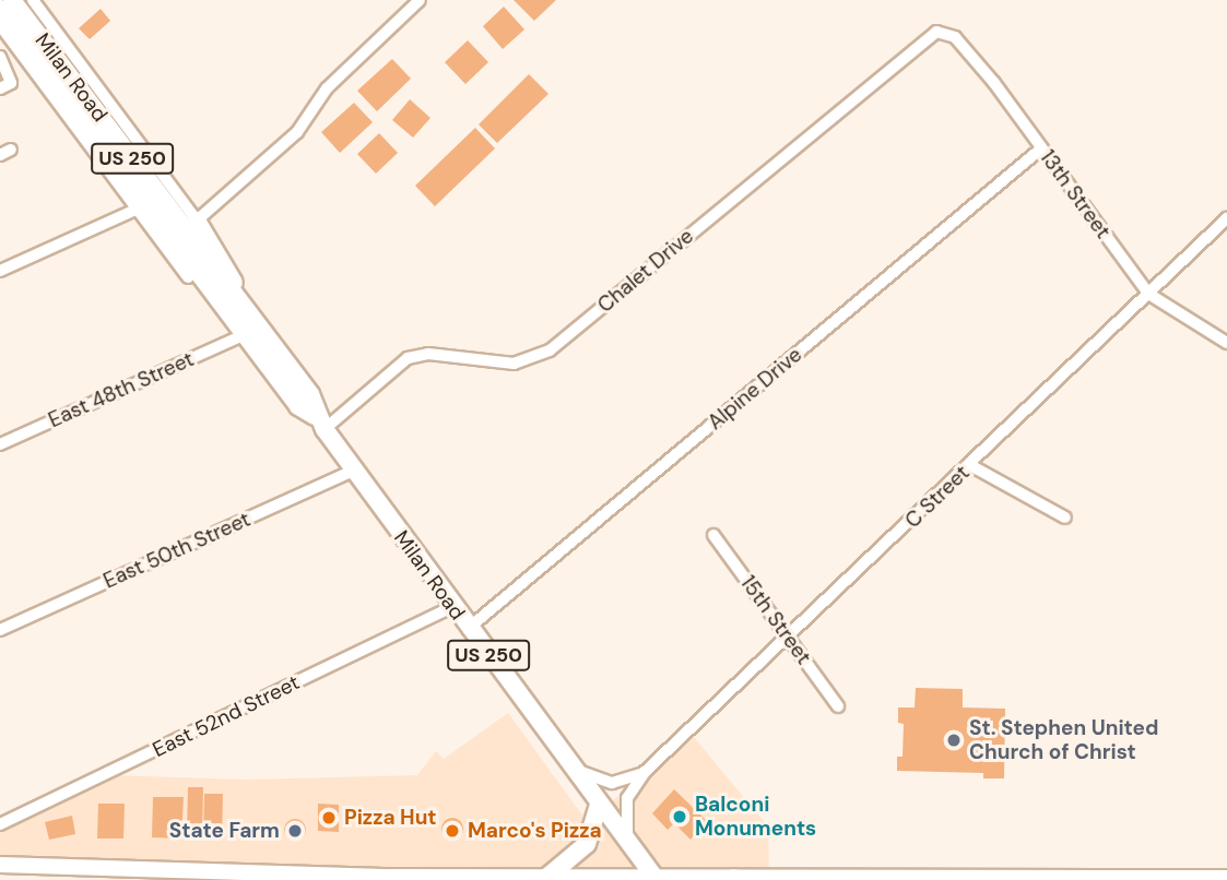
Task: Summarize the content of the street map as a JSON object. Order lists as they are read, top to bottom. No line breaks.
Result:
{"streets":{"main road":["Milan Road","US 250"],"street":["13th Street","Chalet Drive","Alpine Drive","East 48th Street","C Street","East 50th Street","15th Street","East 52nd Street"]},"crossings":[["Milan Road","Chalet Drive"],["Milan Road","Alpine Drive"],["Milan Road","East 48th Street"],["Milan Road","C Street"],["Milan Road","East 50th Street"],["Milan Road","East 52nd Street"],["13th Street","Chalet Drive"],["13th Street","Alpine Drive"],["13th Street","C Street"],["C Street","15th Street"]],"places":["St. Stephen United Church of Christ","Balconi Monuments","Pizza Hut","State Farm","Marco's Pizza"]}
